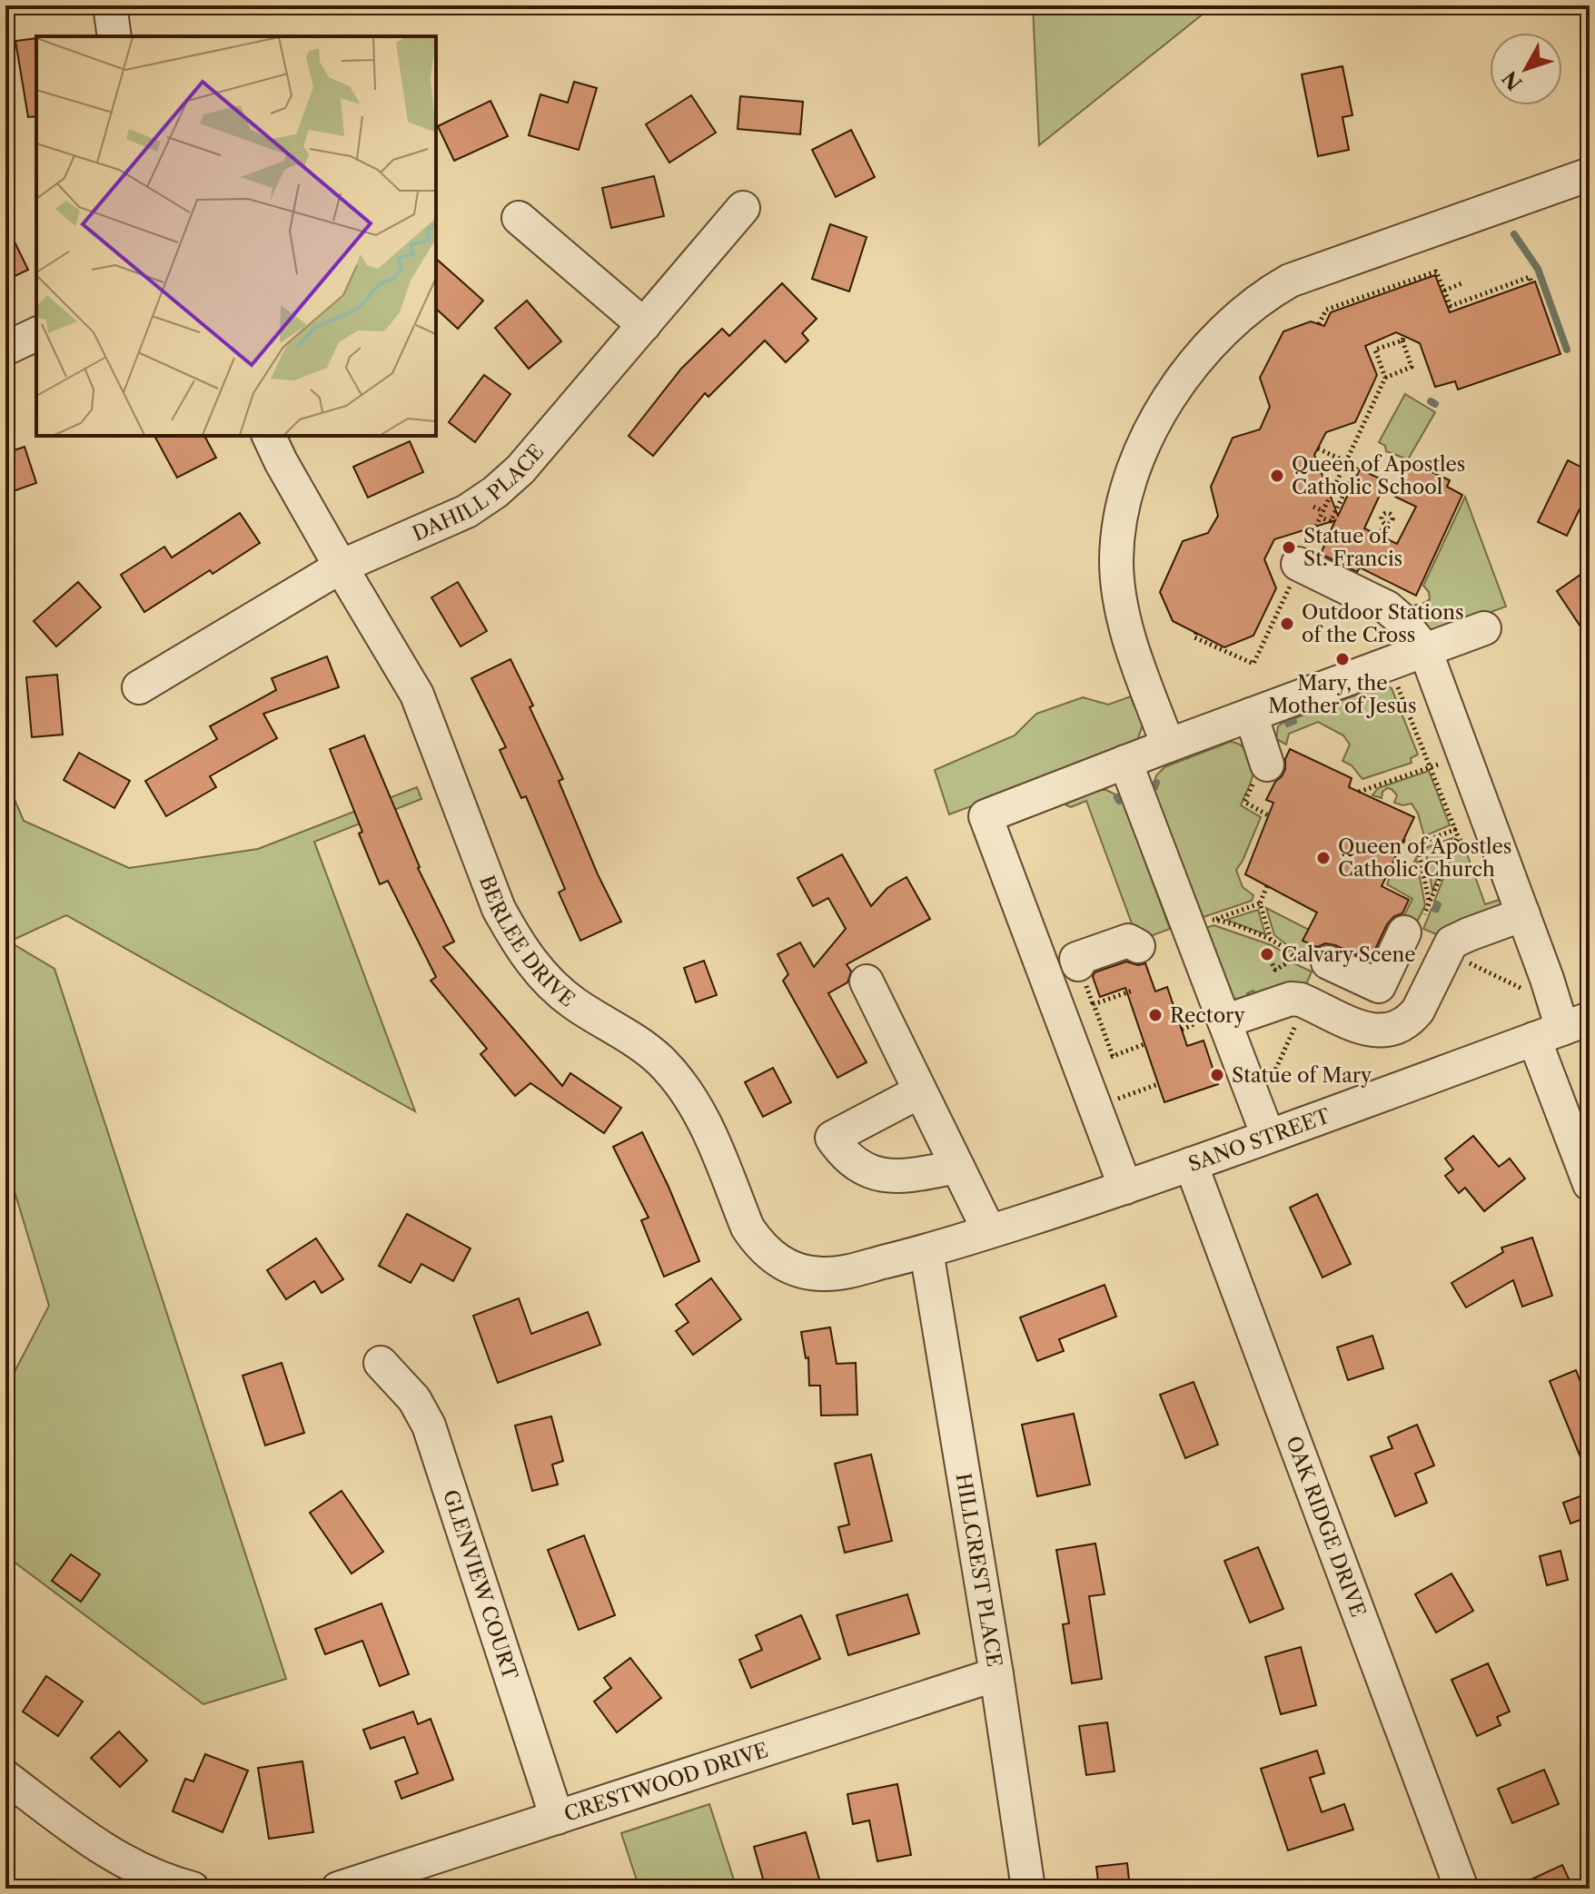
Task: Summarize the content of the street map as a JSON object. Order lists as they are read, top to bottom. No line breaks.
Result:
{"streets":{"street":["DAHILL PLACE","BERLEE DRIVE","SANO STREET","OAK RIDGE DRIVE","HILLCREST PLACE","GLENVIEW COURT","CRESTWOOD DRIVE"]},"crossings":[["DAHILL PLACE","BERLEE DRIVE"],["BERLEE DRIVE","SANO STREET"],["BERLEE DRIVE","HILLCREST PLACE"],["SANO STREET","OAK RIDGE DRIVE"],["SANO STREET","HILLCREST PLACE"],["HILLCREST PLACE","CRESTWOOD DRIVE"],["GLENVIEW COURT","CRESTWOOD DRIVE"]],"places":["Queen of Apostles Catholic School","Statue of St. Francis","Outdoor Stations of the Cross","Mary, the Mother of Jesus","Queen of Apostles Catholic Church","Calvary Scene","Rectory","Statue of Mary"],"north":"bottom left"}
